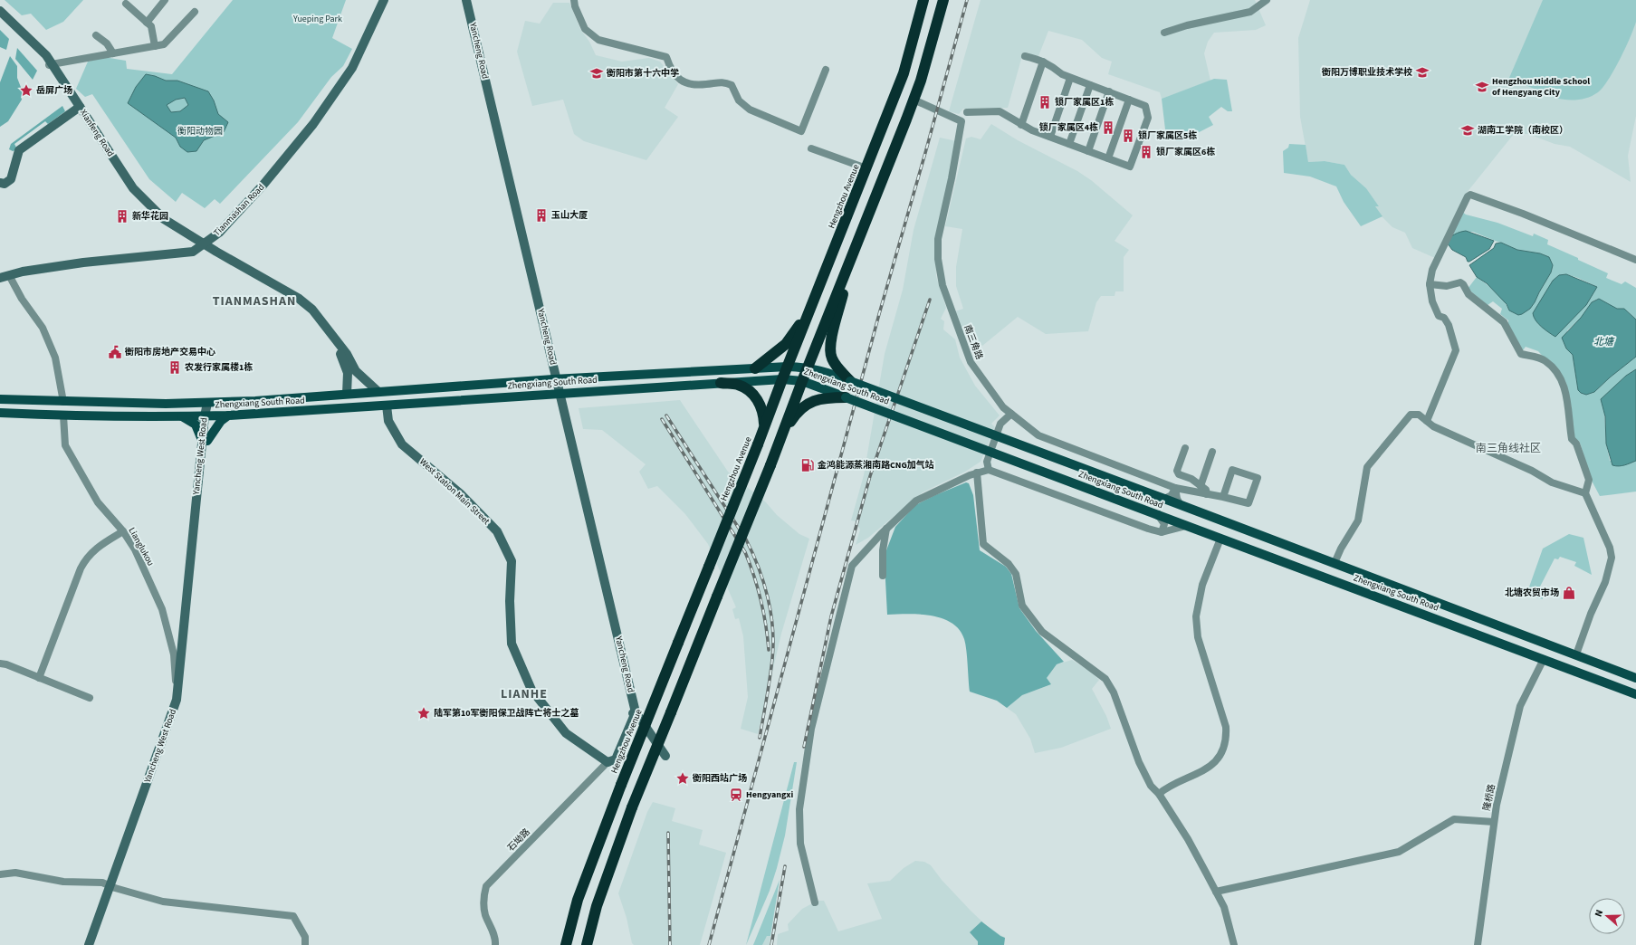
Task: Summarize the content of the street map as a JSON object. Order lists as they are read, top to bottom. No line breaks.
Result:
{"streets":{"highway":["Hengzhou Avenue"],"main road":["Zhengxiang South Road"],"street":["Yancheng Road","Xianfeng Road","Tianmashan Road","南三角路","Yancheng West Road","West Station Main Street","Lianglukou","隆桥路","石坳路"]},"crossings":[["Yancheng Road","Zhengxiang South Road"],["Xianfeng Road","Tianmashan Road"],["Hengzhou Avenue","Zhengxiang South Road"],["Zhengxiang South Road","Yancheng West Road"],["Zhengxiang South Road","West Station Main Street"],["Zhengxiang South Road","Lianglukou"],["Zhengxiang South Road","隆桥路"],["Yancheng West Road","Lianglukou"],["West Station Main Street","石坳路"]],"districts":["TIANMASHAN","南三角线社区","LIANHE"],"water":["北塘"],"parks":["Yueping Park","衡阳动物园"],"places":{"school or university":["衡阳万博职业技术学校","衡阳市第十六中学","Hengzhou Middle School of Hengyang City","湖南工学院（南校区）"],"place":["岳屏广场","陆军第10军衡阳保卫战阵亡将士之墓","衡阳西站广场"],"building":["锁厂家属区1栋","锁厂家属区4栋","锁厂家属区5栋","锁厂家属区6栋","玉山大厦","新华花园","农发行家属楼1栋"],"public building":["衡阳市房地产交易中心"],"fuel station":["金鸿能源蒸湘南路CNG加气站"],"shop":["北塘农贸市场"],"station":["Hengyangxi"]},"north":"left"}
